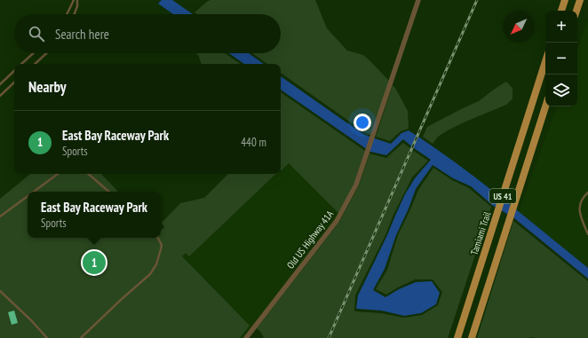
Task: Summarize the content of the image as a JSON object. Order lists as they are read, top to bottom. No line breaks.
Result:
{"streets":{"main road":["US 41","Tamiami Trail"],"street":["Old US Highway 41A"]},"north":"bottom left","page":{"map_buttons":["+","−"],"search":"Search here","heading":"Nearby","list":[{"mark":"1","name":"East Bay Raceway Park","note":"Sports","value":"440 m"}],"popup":["East Bay Raceway Park","Sports"],"pins":"1"}}
